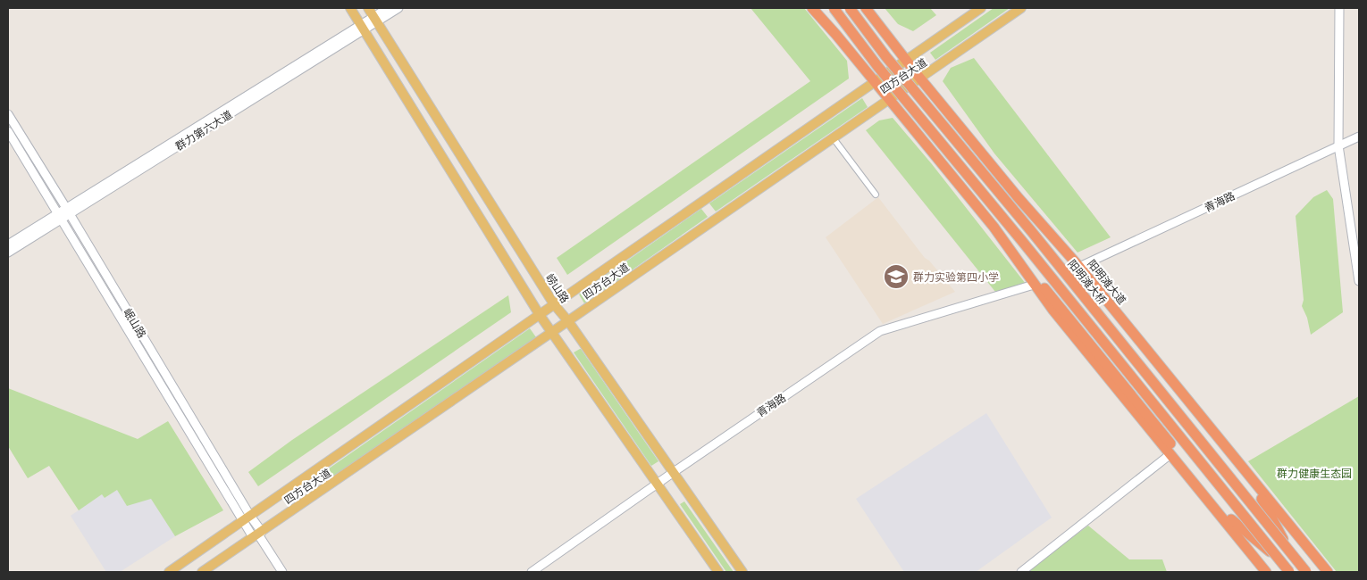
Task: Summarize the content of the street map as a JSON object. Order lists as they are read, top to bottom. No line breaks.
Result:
{"streets":{"highway":["阳明滩大桥","阳明滩大道"],"main road":["四方台大道","崂山路"],"street":["群力第六大道","青海路","岷山路"]},"crossings":[["四方台大道","阳明滩大道"],["四方台大道","崂山路"],["四方台大道","岷山路"],["群力第六大道","崂山路"],["群力第六大道","岷山路"],["青海路","阳明滩大道"],["青海路","崂山路"]],"parks":["群力健康生态园"],"places":{"school or university":["群力实验第四小学"]}}
